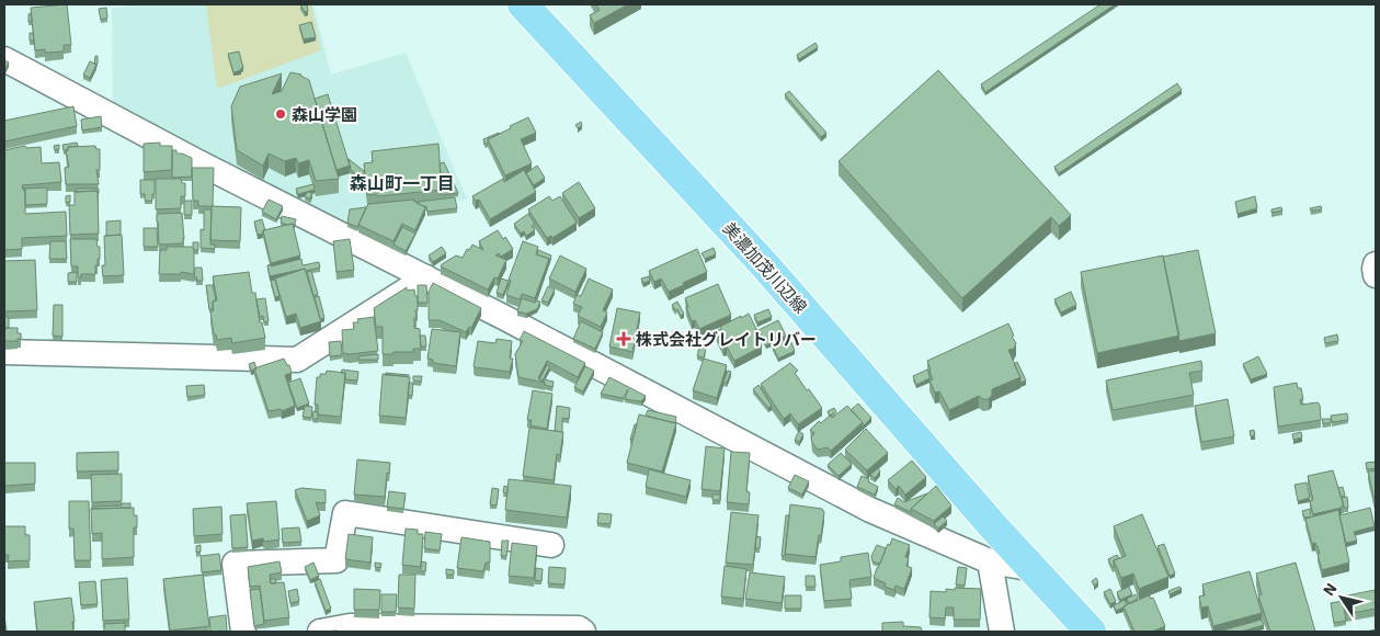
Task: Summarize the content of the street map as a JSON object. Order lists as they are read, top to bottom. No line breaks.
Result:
{"streets":{"main road":["美濃加茂川辺線"]},"districts":["森山町一丁目"],"places":{"other":["森山学園"],"health":["株式会社グレイトリバー"]},"north":"top left"}
